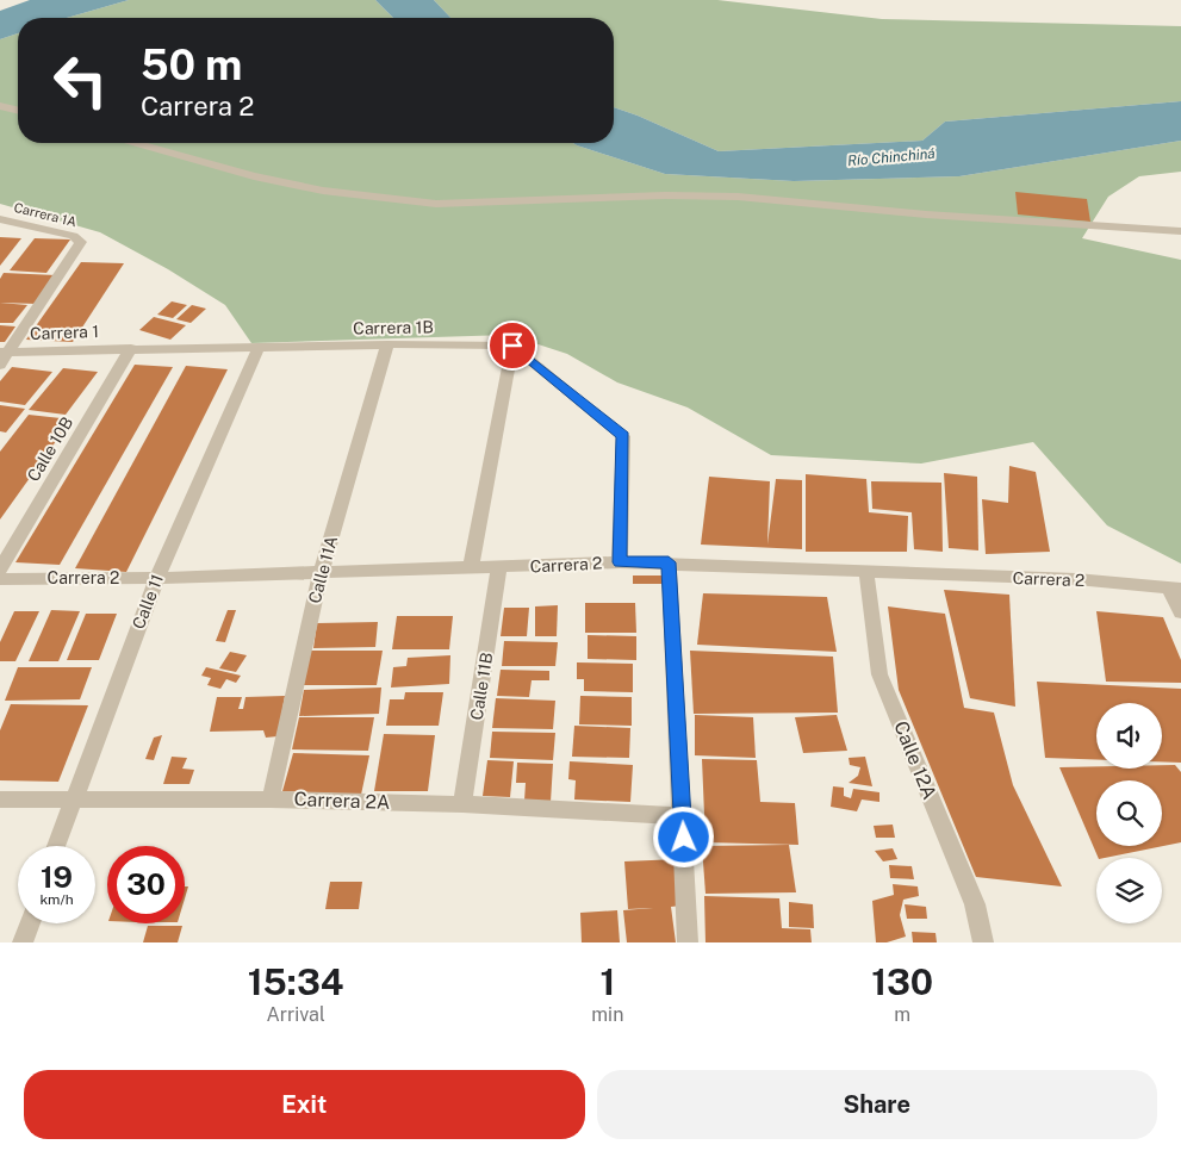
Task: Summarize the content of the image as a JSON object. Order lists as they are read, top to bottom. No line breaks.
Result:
{"streets":{"street":["Carrera 1A","Carrera 1B","Carrera 1","Calle 10B","Carrera 2","Calle 11A","Calle 11","Calle 11B","Calle 12A","Carrera 2A"]},"crossings":[["Carrera 1A","Carrera 1"],["Carrera 1B","Carrera 1"],["Carrera 1B","Calle 10B"],["Carrera 1B","Calle 11A"],["Carrera 1B","Calle 11"],["Carrera 1","Calle 10B"],["Carrera 2","Calle 11A"],["Carrera 2","Calle 11"],["Carrera 2","Calle 11B"],["Carrera 2","Calle 12A"],["Calle 11A","Carrera 2A"],["Calle 11","Carrera 2A"],["Calle 11B","Carrera 2A"]],"water":["Río Chinchiná"],"page":{"turn":["50 m","Carrera 2"],"speed":"19 km/h","limit":"30","eta":["15:34","Arrival","1","min","130","m"],"buttons":["Exit","Share"]}}
